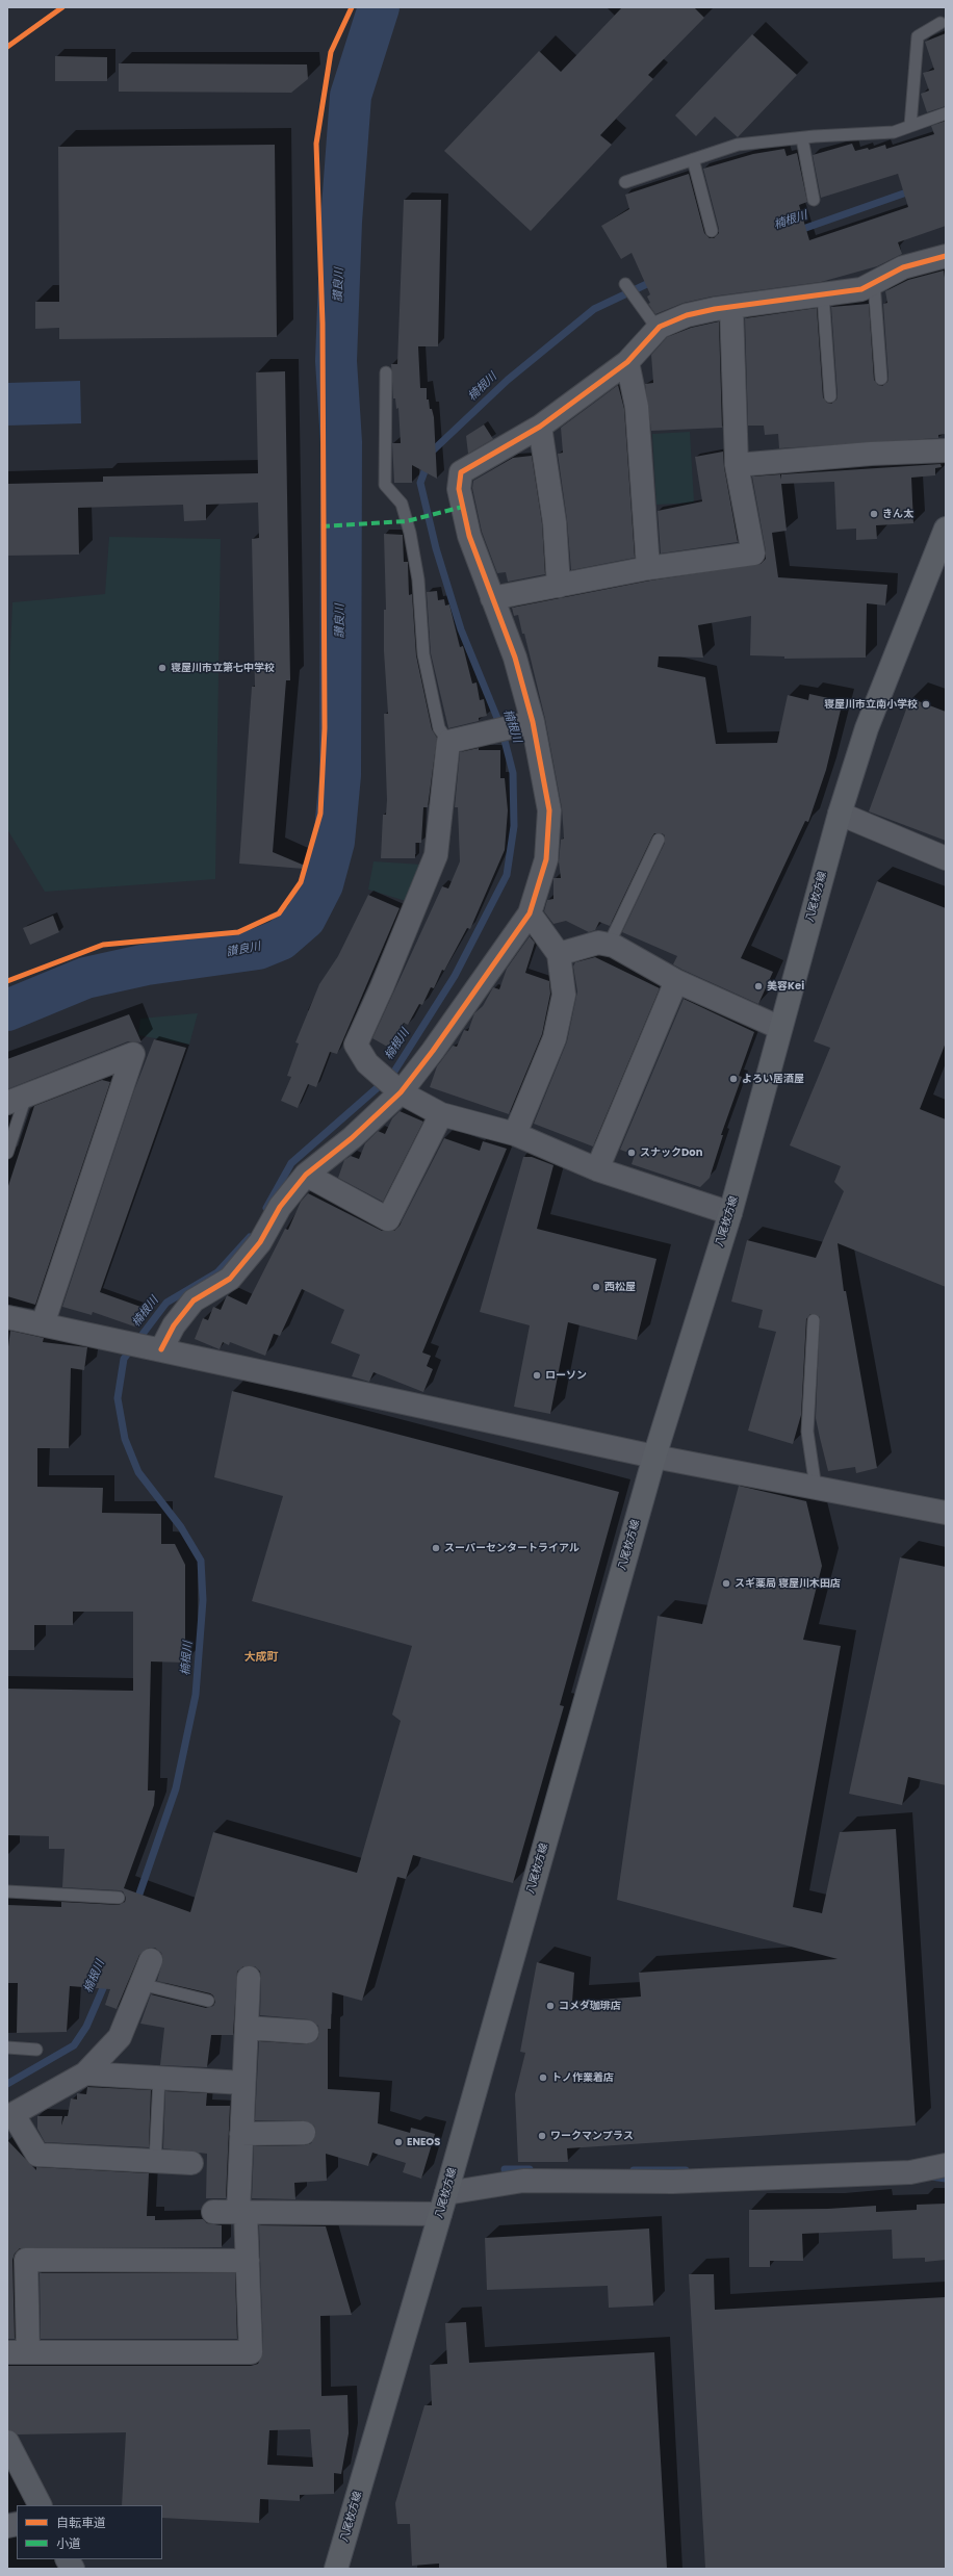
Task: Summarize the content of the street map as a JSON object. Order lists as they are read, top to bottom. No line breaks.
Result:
{"streets":{"main road":["八尾枚方線"]},"districts":["大成町"],"water":["楠根川","讃良川"],"places":["きん太","寝屋川市立第七中学校","寝屋川市立南小学校","美容Kei","よろい居酒屋","スナックDon","西松屋","ローソン","スーパーセンタートライアル","スギ薬局 寝屋川木田店","コメダ珈琲店","トノ作業着店","ワークマンプラス","ENEOS"],"legend":["自転車道","小道"]}
